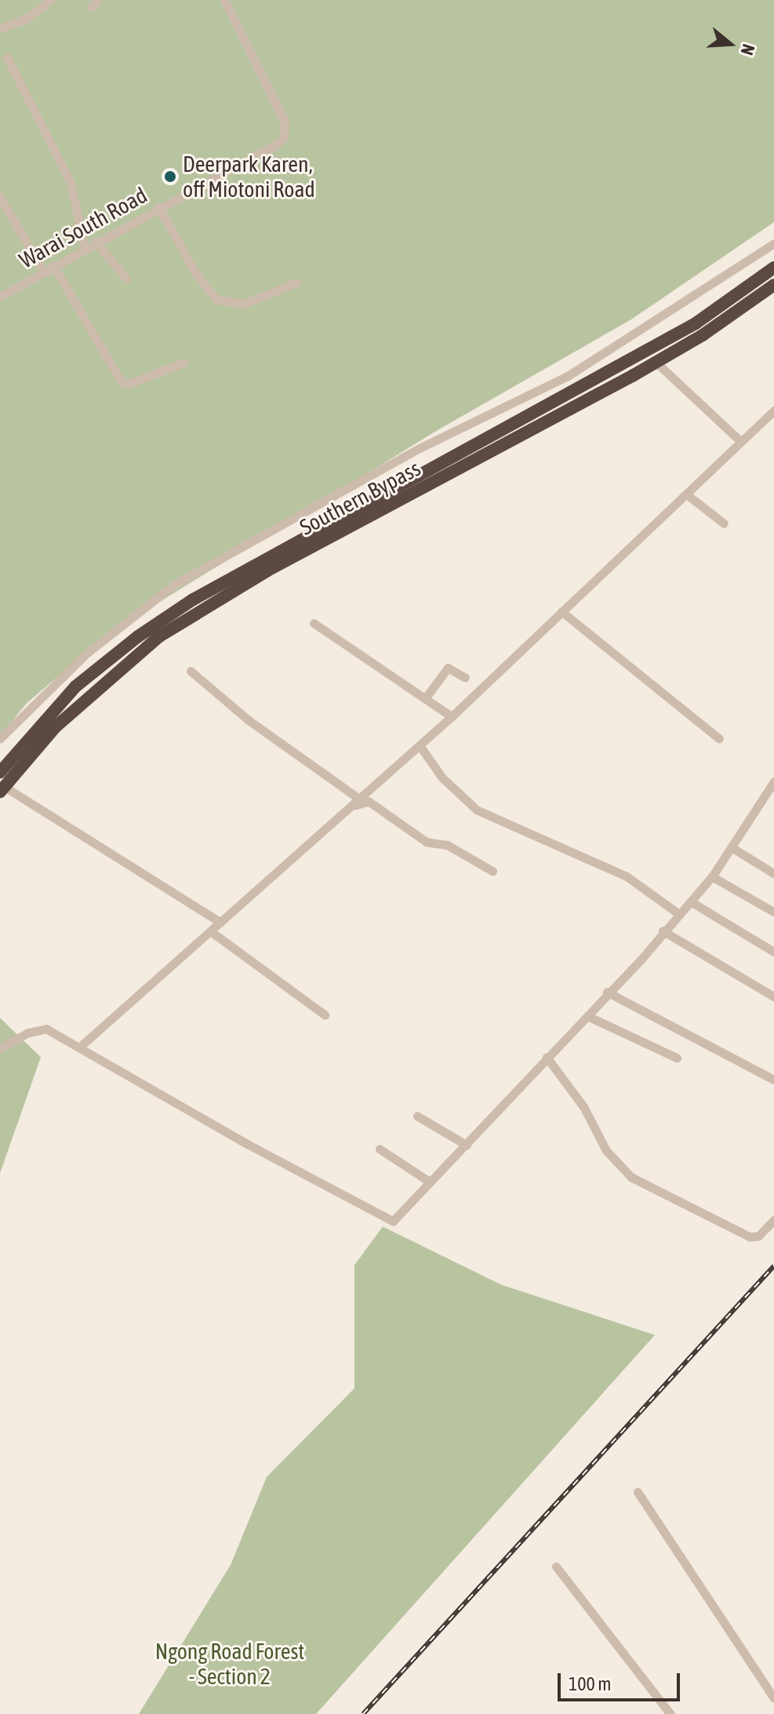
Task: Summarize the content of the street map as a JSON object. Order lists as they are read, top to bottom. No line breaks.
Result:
{"streets":{"highway":["Southern Bypass"],"street":["Warai South Road"]},"parks":["Ngong Road Forest - Section 2"],"places":["Deerpark Karen, off Miotoni Road"],"scale_bar":"100 m","north":"right"}
